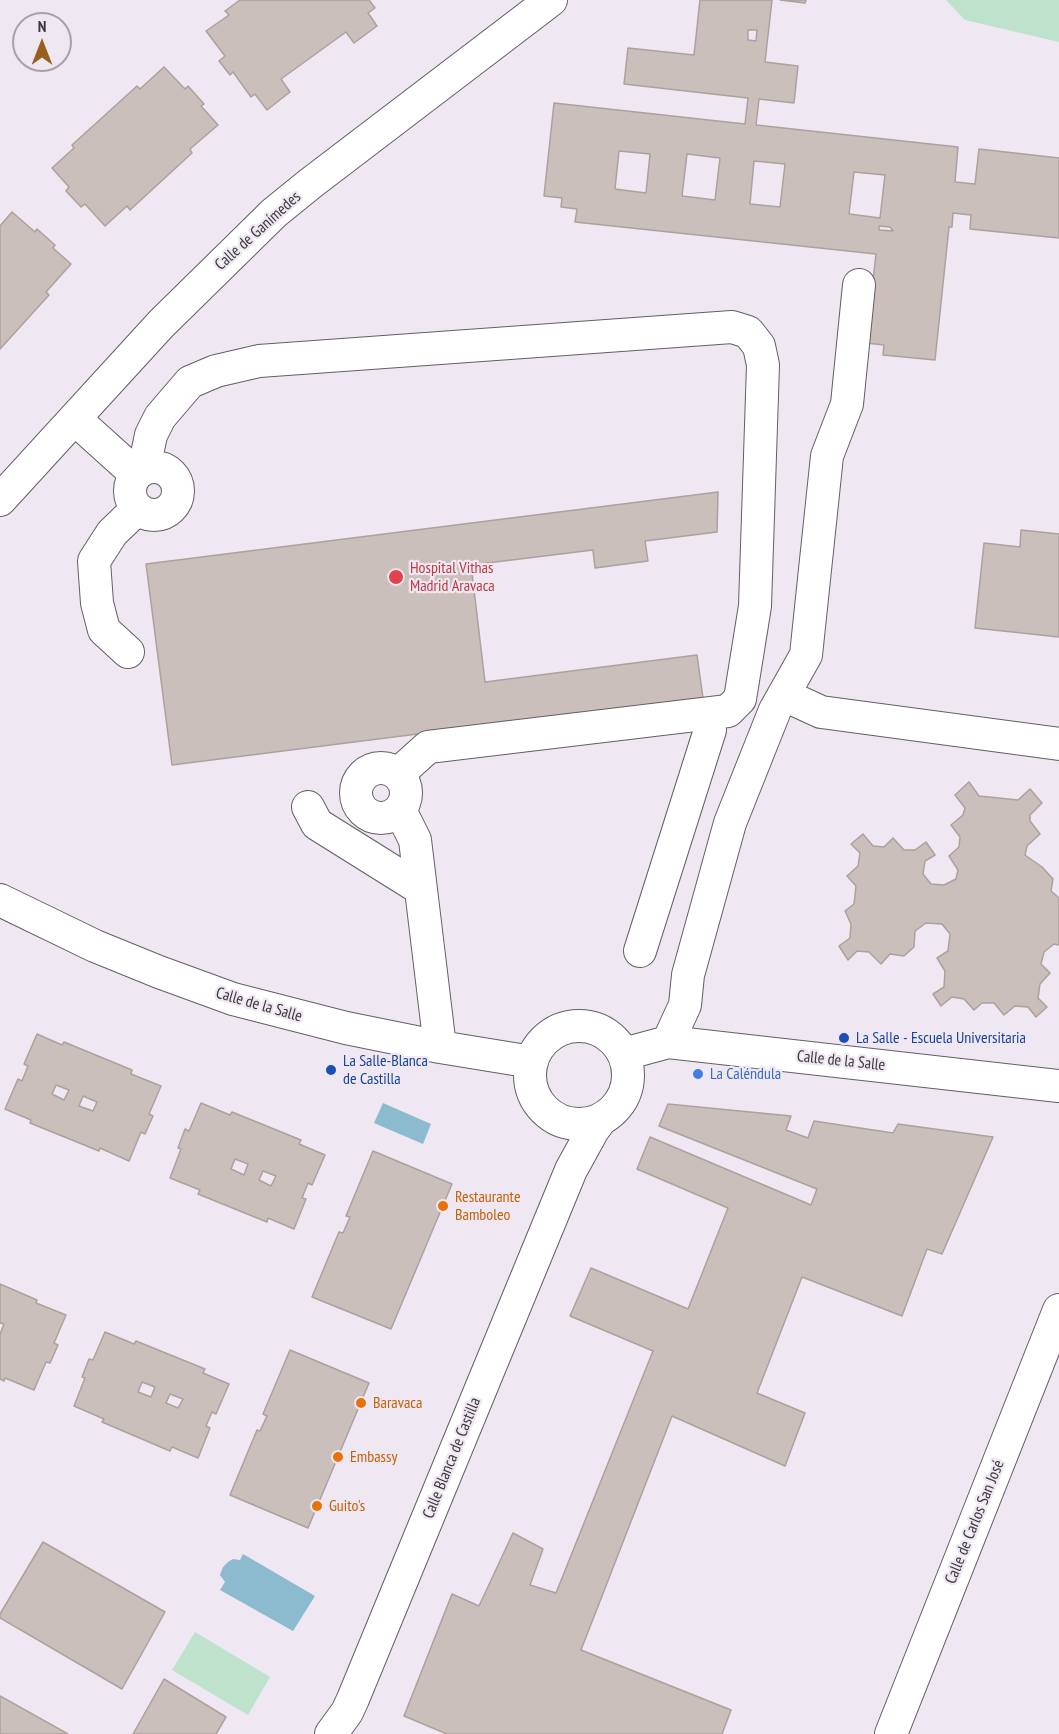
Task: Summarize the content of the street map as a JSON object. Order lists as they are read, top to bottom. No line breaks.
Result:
{"streets":{"street":["Calle de Ganímedes","Calle de la Salle","Calle Blanca de Castilla","Calle de Carlos San José"]},"crossings":[["Calle de la Salle","Calle Blanca de Castilla"]],"places":["Hospital Vithas Madrid Aravaca","La Salle - Escuela Universitaria","La Salle-Blanca de Castilla","La Caléndula","Restaurante Bamboleo","Baravaca","Embassy","Guito's"],"north":"top"}
